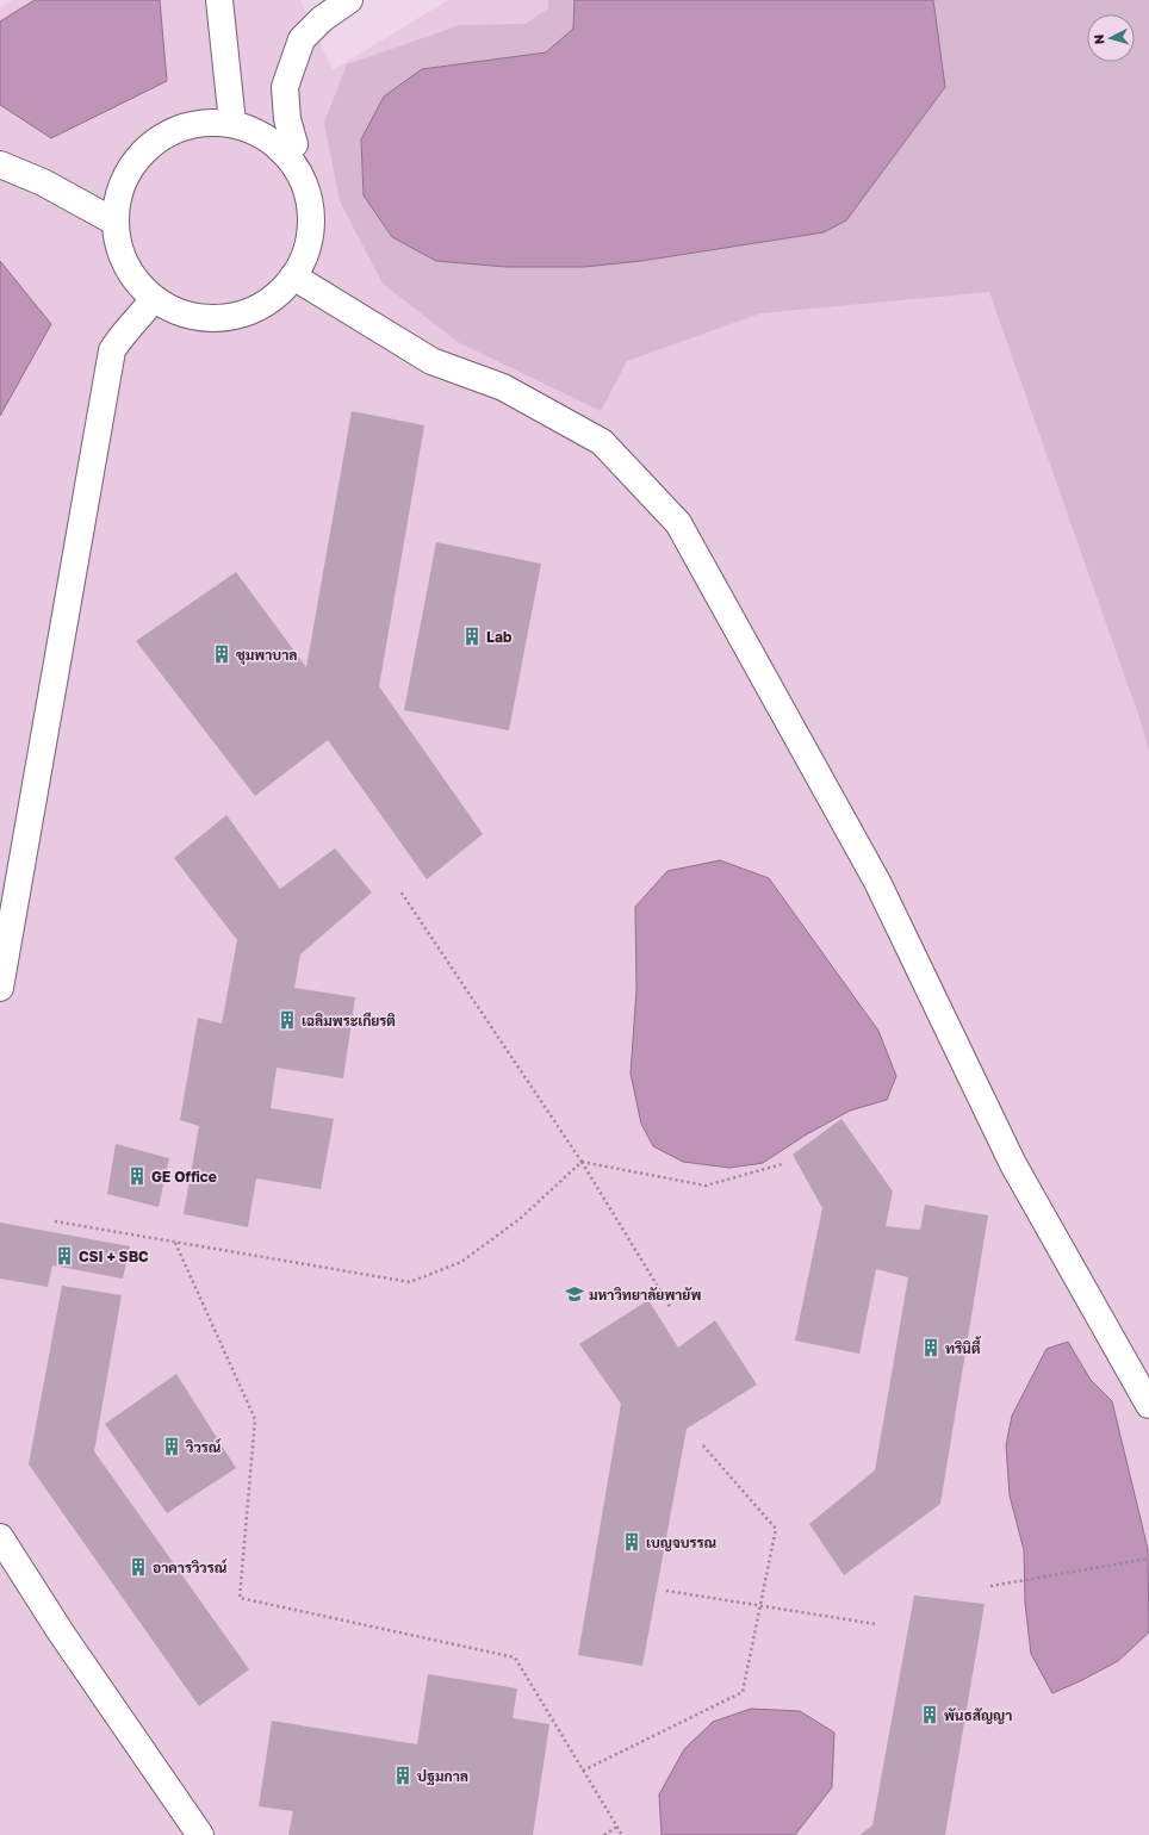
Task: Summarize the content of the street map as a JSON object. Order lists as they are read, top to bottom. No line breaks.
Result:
{"places":{"building":["Lab","ชุมพาบาล","เฉลิมพระเกียรติ","GE Office","CSI + SBC","ทรินิตี้","วิวรณ์","เบญจบรรณ","อาคารวิวรณ์","พันธสัญญา","ปฐมกาล"],"school or university":["มหาวิทยาลัยพายัพ"]},"north":"left"}
